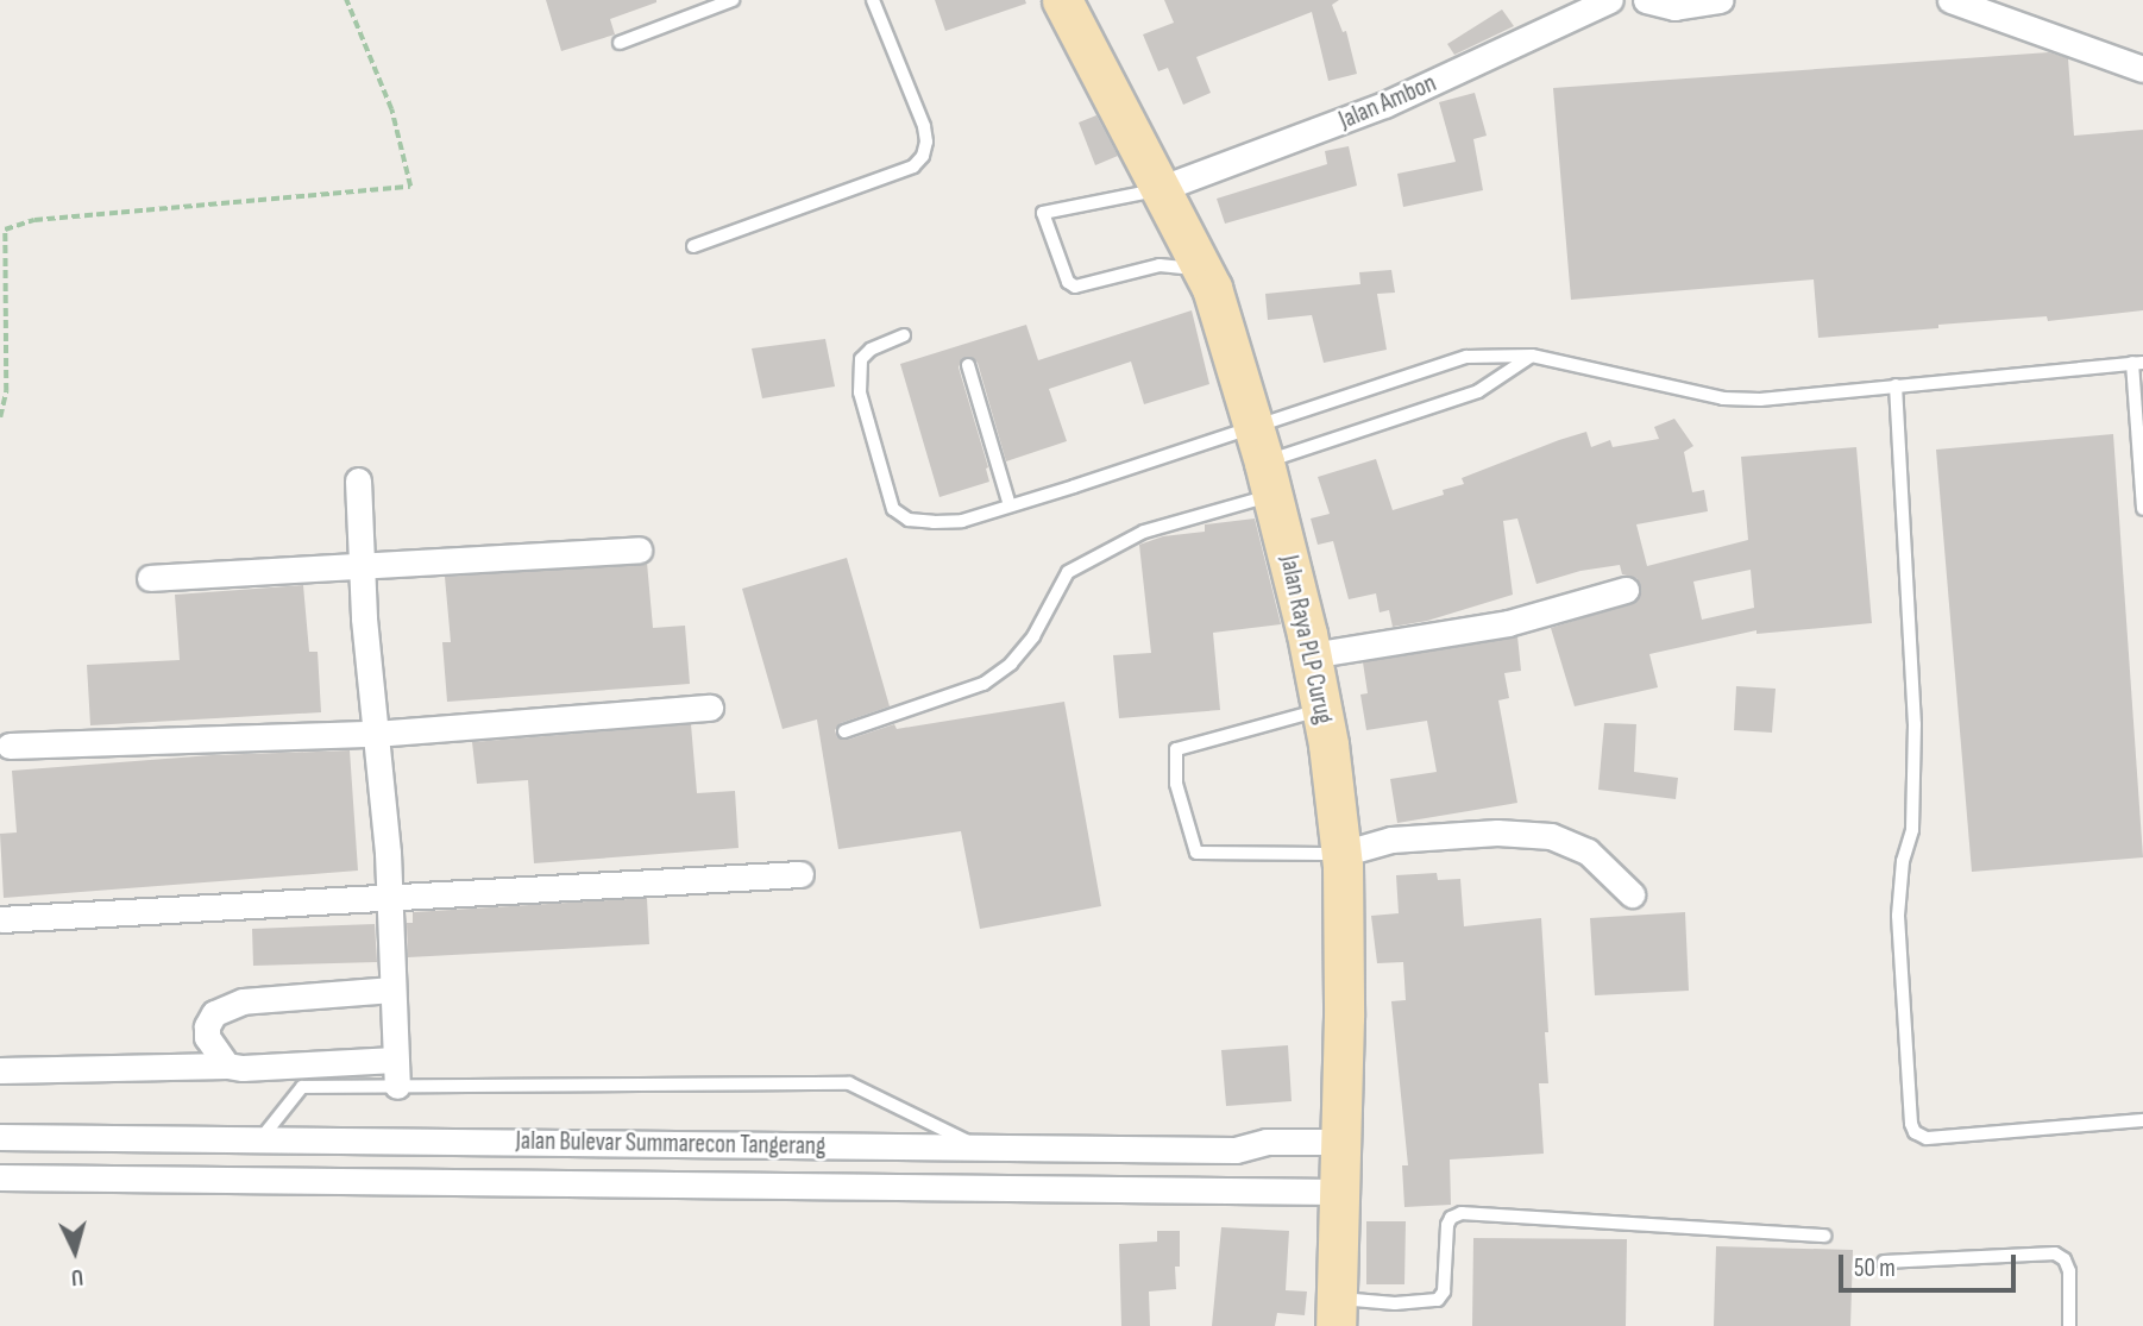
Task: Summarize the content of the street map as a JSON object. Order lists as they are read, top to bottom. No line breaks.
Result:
{"streets":{"main road":["Jalan Raya PLP Curug"],"street":["Jalan Ambon","Jalan Bulevar Summarecon Tangerang"]},"crossings":[["Jalan Ambon","Jalan Raya PLP Curug"],["Jalan Raya PLP Curug","Jalan Bulevar Summarecon Tangerang"]],"scale_bar":"50 m","north":"bottom"}
